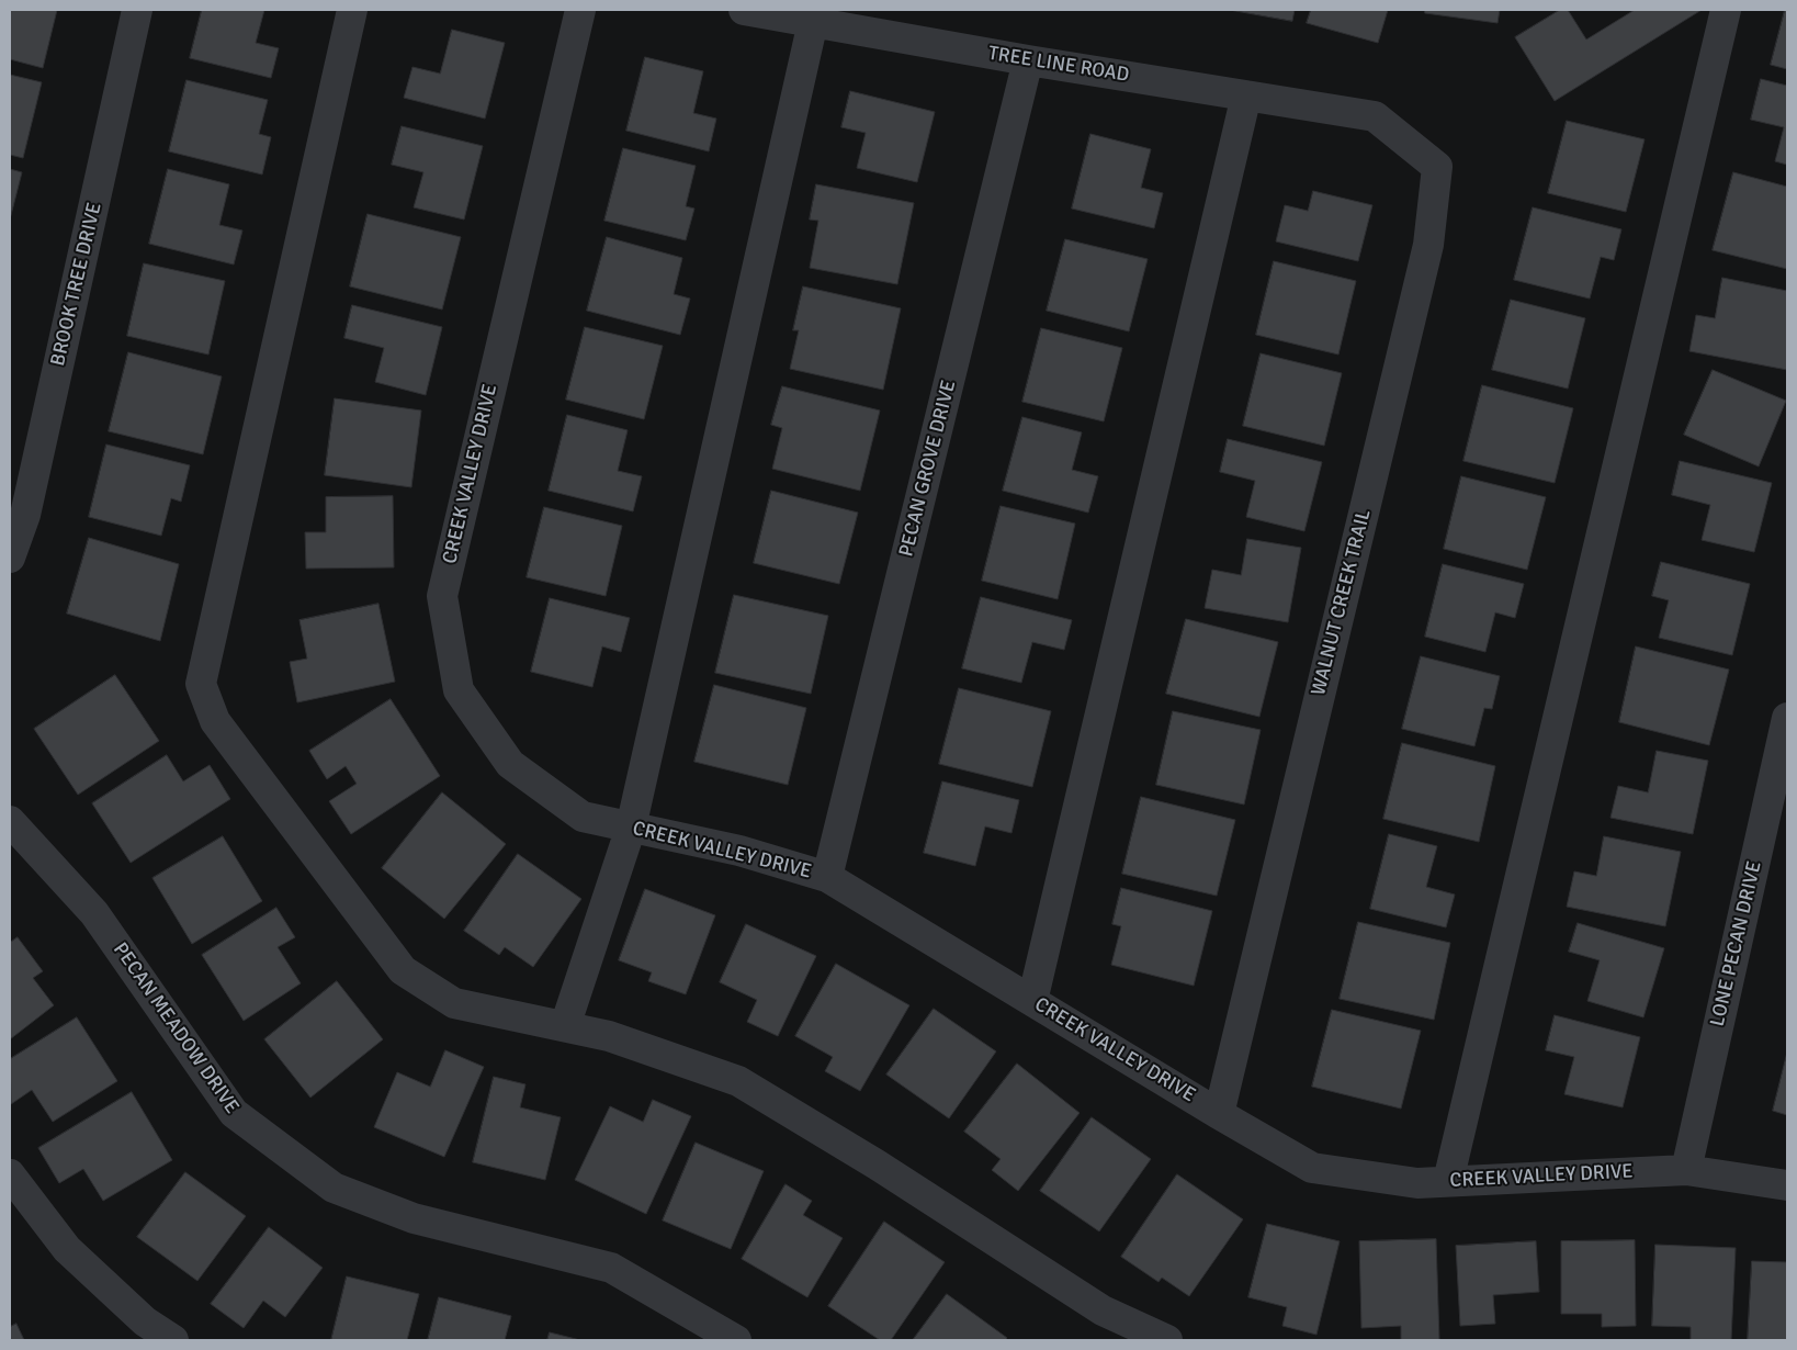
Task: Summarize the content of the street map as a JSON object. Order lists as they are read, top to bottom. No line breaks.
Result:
{"streets":{"street":["TREE LINE ROAD","BROOK TREE DRIVE","PECAN GROVE DRIVE","CREEK VALLEY DRIVE","WALNUT CREEK TRAIL","LONE PECAN DRIVE","PECAN MEADOW DRIVE"]},"crossings":[["TREE LINE ROAD","PECAN GROVE DRIVE"],["TREE LINE ROAD","WALNUT CREEK TRAIL"],["PECAN GROVE DRIVE","CREEK VALLEY DRIVE"],["CREEK VALLEY DRIVE","WALNUT CREEK TRAIL"],["CREEK VALLEY DRIVE","LONE PECAN DRIVE"]]}
